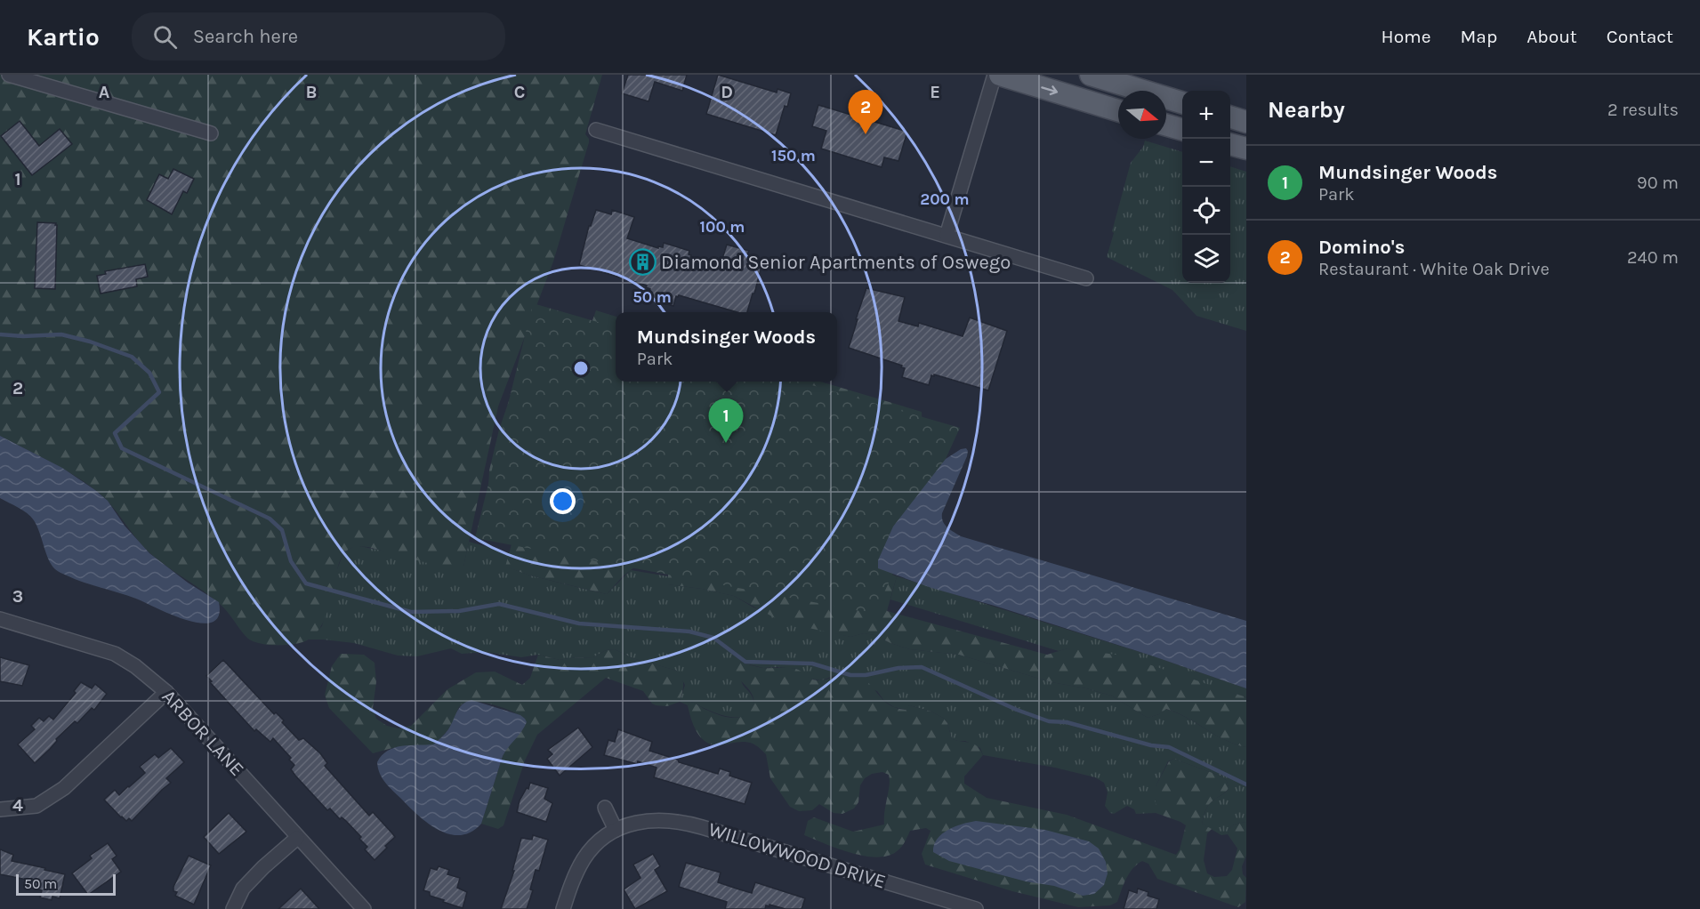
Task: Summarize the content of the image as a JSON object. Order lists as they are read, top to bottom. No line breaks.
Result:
{"streets":{"street":["ARBOR LANE","WILLOWWOOD DRIVE"]},"places":{"building":["Diamond Senior Apartments of Oswego"]},"scale_bar":"50 m","north":"right","page":{"header":"Kartio","search":"Search here","nav":["Home","Map","About","Contact"],"heading":["Nearby","2 results"],"pins":["2","1"],"map_buttons":["+","−"],"list":[{"mark":"1","name":"Mundsinger Woods","note":"Park","value":"90 m"},{"mark":"2","name":"Domino's","note":"Restaurant · White Oak Drive","value":"240 m"}],"popup":["Mundsinger Woods","Park"],"scale":"50 m"},"grid":{"columns":["A","B","C","D","E"],"rows":["1","2","3","4"]},"rings":["150 m","200 m","100 m","50 m"]}
